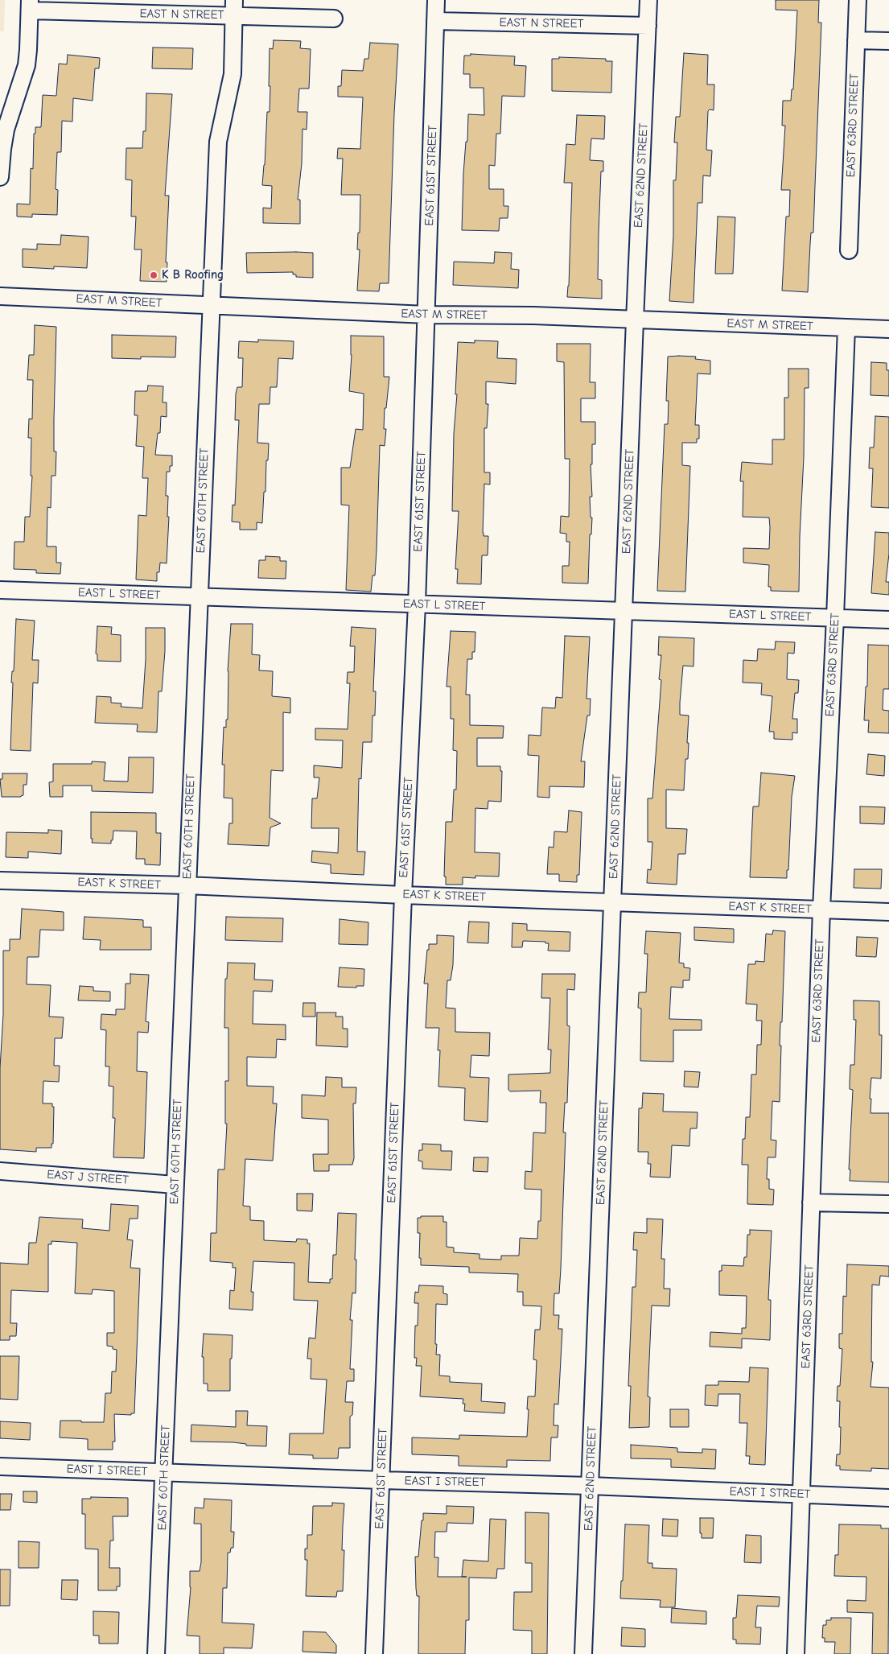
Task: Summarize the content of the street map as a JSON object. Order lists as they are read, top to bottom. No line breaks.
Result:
{"streets":{"street":["EAST N STREET","EAST 63RD STREET","EAST 61ST STREET","EAST 62ND STREET","EAST M STREET","EAST 60TH STREET","EAST L STREET","EAST K STREET","EAST J STREET","EAST I STREET"]},"crossings":[["EAST N STREET","EAST 61ST STREET"],["EAST N STREET","EAST 62ND STREET"],["EAST N STREET","EAST 60TH STREET"],["EAST 63RD STREET","EAST M STREET"],["EAST 63RD STREET","EAST L STREET"],["EAST 63RD STREET","EAST K STREET"],["EAST 63RD STREET","EAST I STREET"],["EAST 61ST STREET","EAST M STREET"],["EAST 61ST STREET","EAST L STREET"],["EAST 61ST STREET","EAST K STREET"],["EAST 61ST STREET","EAST I STREET"],["EAST 62ND STREET","EAST M STREET"],["EAST 62ND STREET","EAST L STREET"],["EAST 62ND STREET","EAST K STREET"],["EAST 62ND STREET","EAST I STREET"],["EAST M STREET","EAST 60TH STREET"],["EAST 60TH STREET","EAST L STREET"],["EAST 60TH STREET","EAST K STREET"],["EAST 60TH STREET","EAST J STREET"],["EAST 60TH STREET","EAST I STREET"]],"places":["K B Roofing"]}
